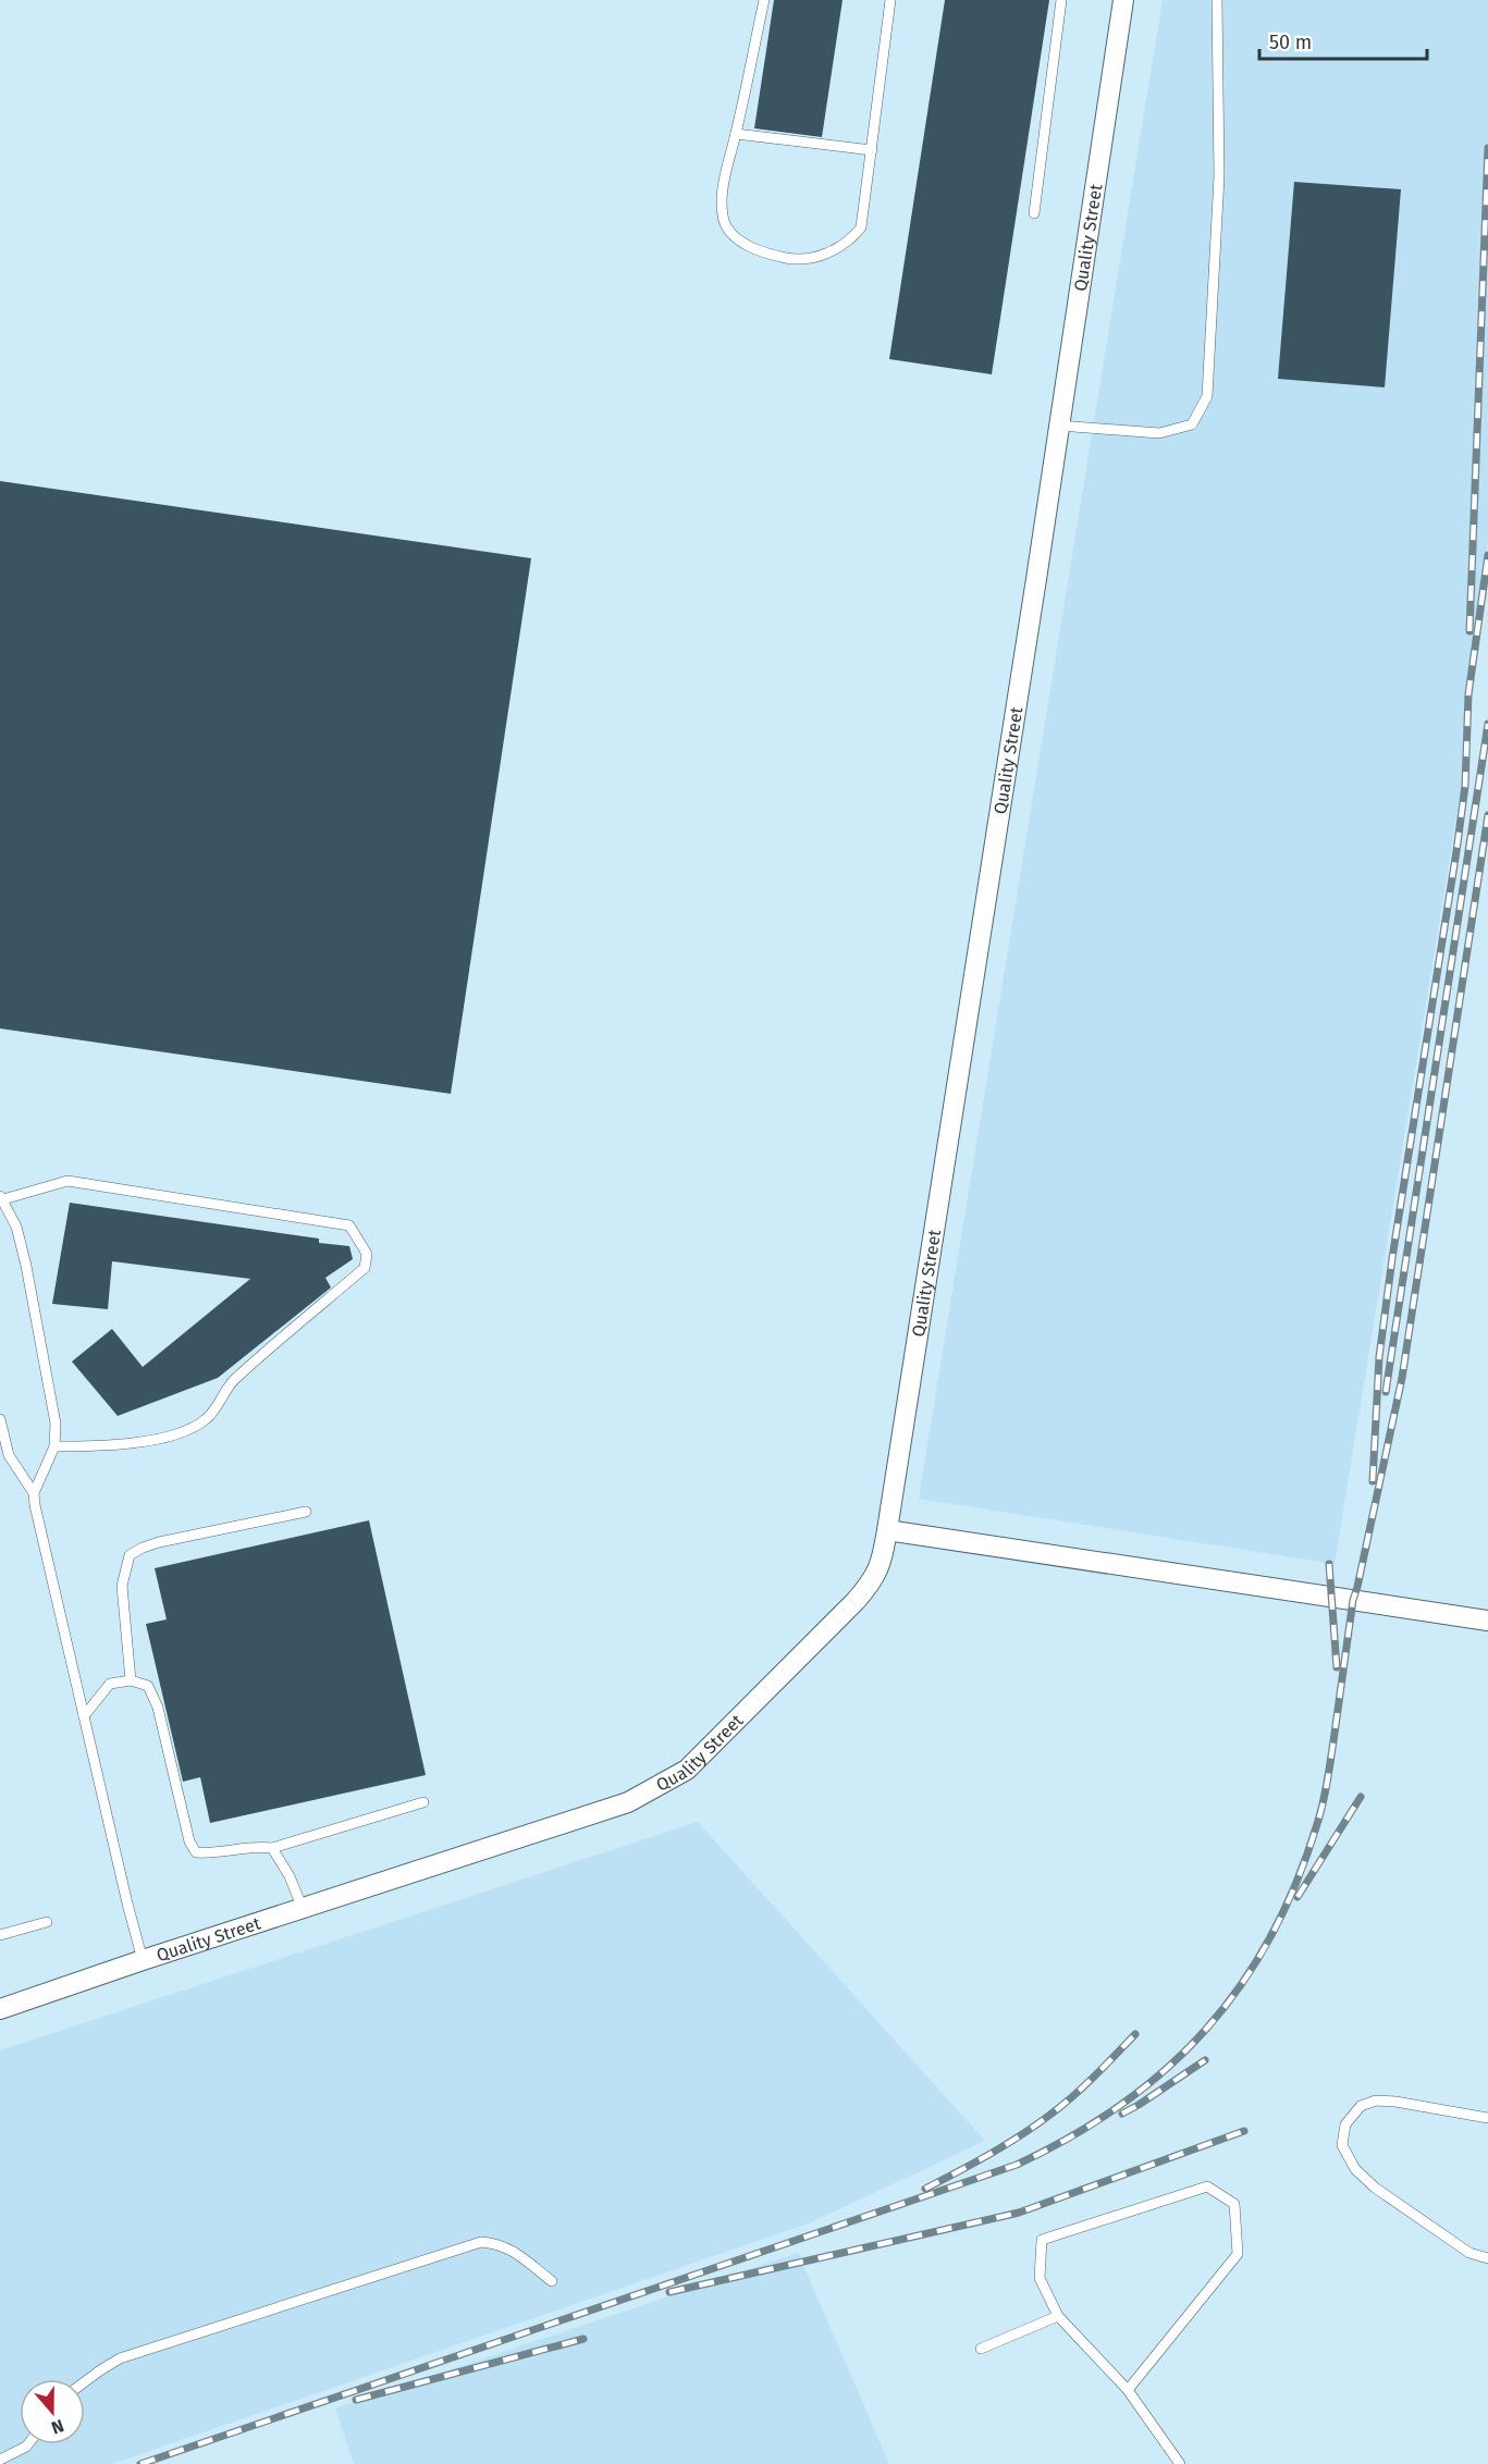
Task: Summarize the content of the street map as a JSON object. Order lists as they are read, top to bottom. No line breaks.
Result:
{"streets":{"street":["Quality Street"]},"scale_bar":"50 m","north":"bottom"}
